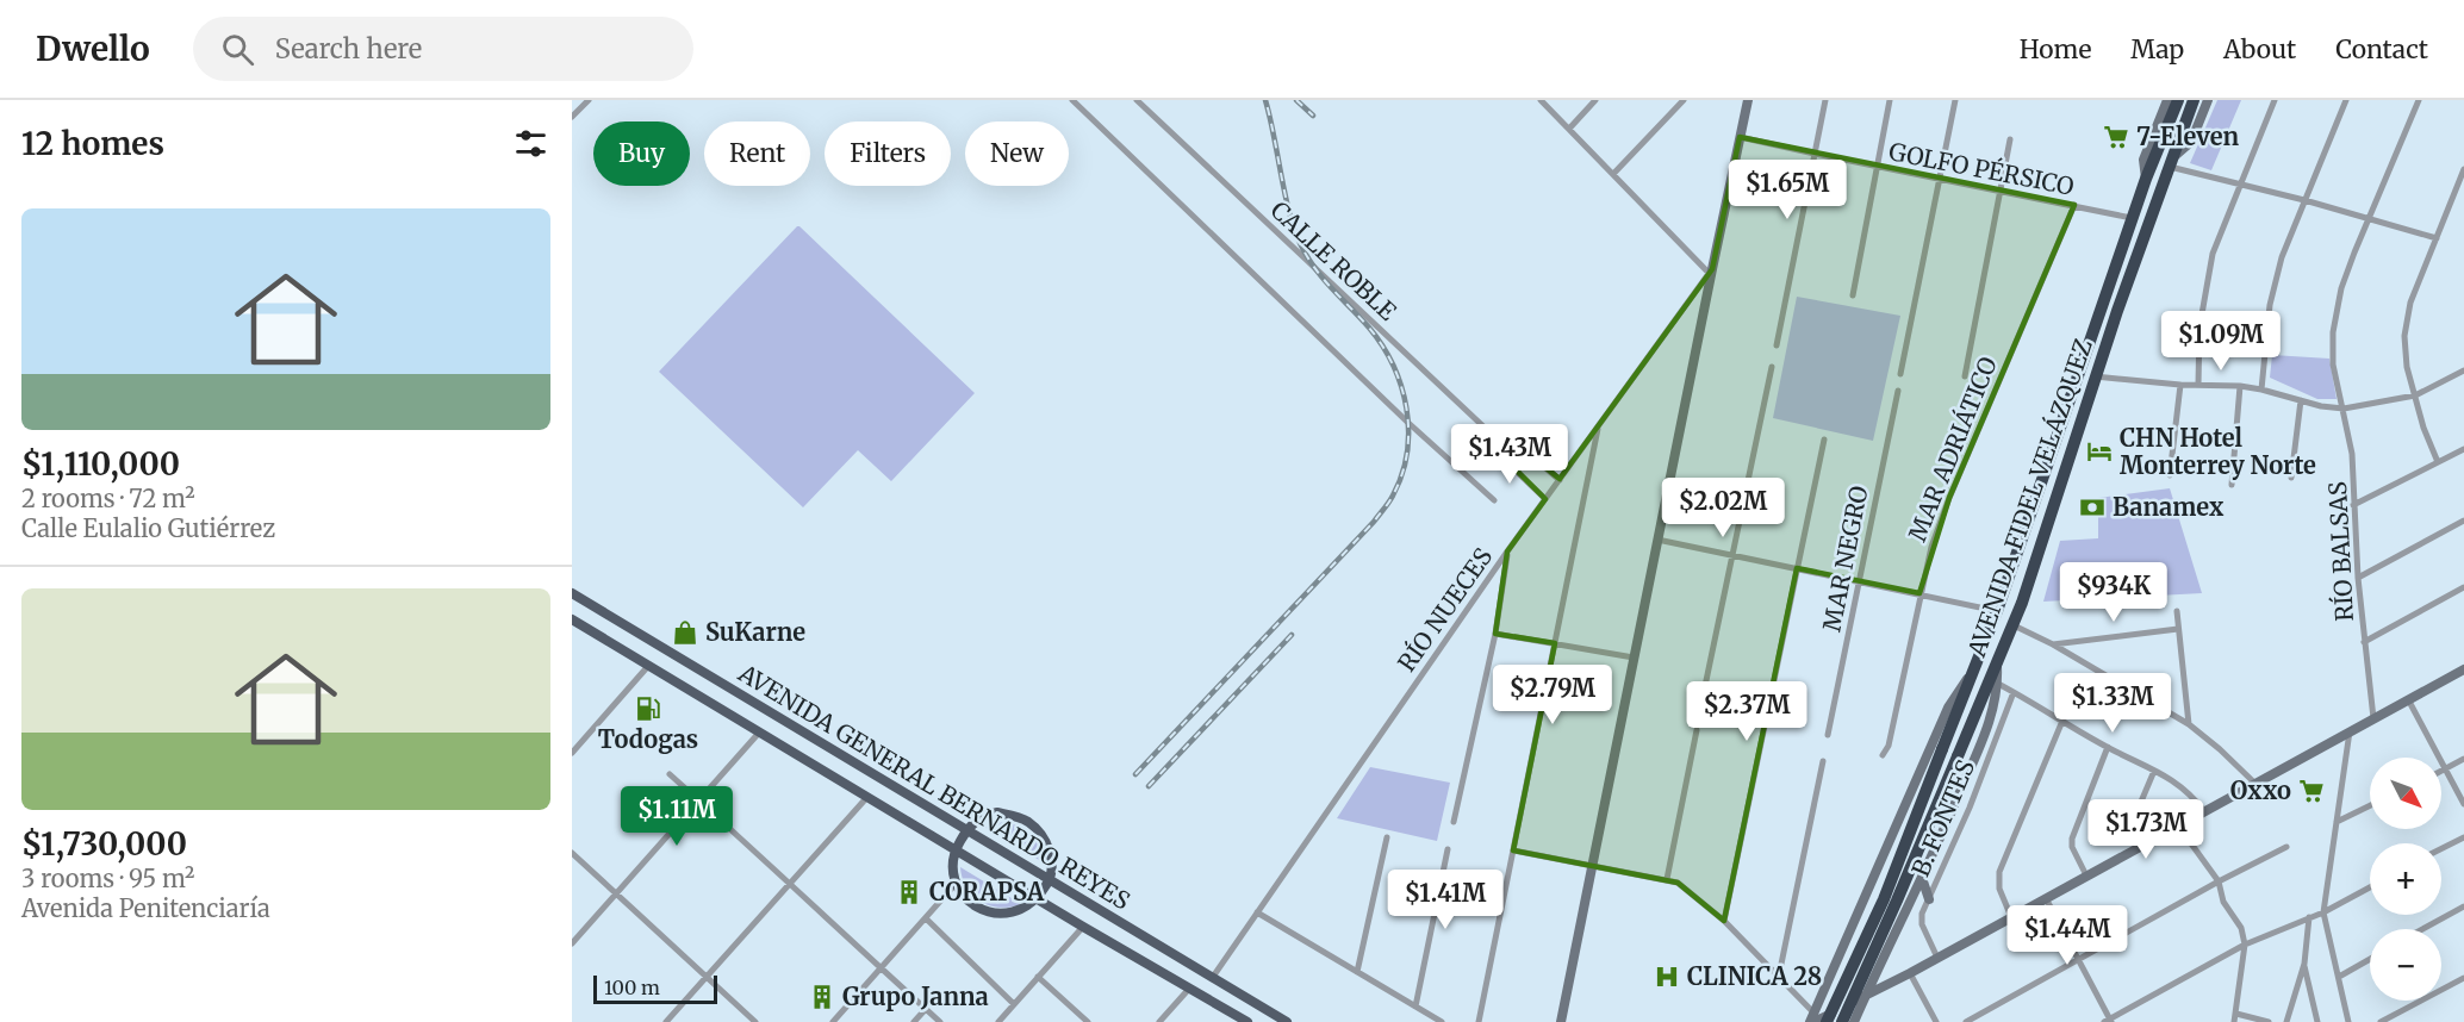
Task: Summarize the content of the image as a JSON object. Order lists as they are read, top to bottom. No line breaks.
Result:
{"streets":{"highway":["AVENIDA FIDEL VELÁZQUEZ"],"main road":["AVENIDA GENERAL BERNARDO REYES"],"street":["GOLFO PÉRSICO","CALLE ROBLE","MAR ADRIÁTICO","RÍO BALSAS","MAR NEGRO","RÍO NUECES","B. FONTES"]},"crossings":[["GOLFO PÉRSICO","MAR ADRIÁTICO"],["GOLFO PÉRSICO","AVENIDA FIDEL VELÁZQUEZ"],["CALLE ROBLE","RÍO NUECES"],["RÍO NUECES","AVENIDA GENERAL BERNARDO REYES"]],"places":{"supermarket":["7-Eleven","Oxxo"],"hotel":["CHN Hotel Monterrey Norte"],"bank":["Banamex"],"shop":["SuKarne"],"fuel station":["Todogas"],"building":["CORAPSA","Grupo Janna"],"hospital":["CLINICA 28"]},"scale_bar":"100 m","north":"bottom right","page":{"header":"Dwello","search":"Search here","nav":["Home","Map","About","Contact"],"heading":"12 homes","chip":["Buy","Rent","Filters","New"],"price":["$1.65M","$1.09M","$1.43M","$2.02M","$934K","$2.79M","$1.33M","$2.37M","$1.11M","$1.73M","$1.41M","$1.44M"],"list":[{"name":"$1,110,000","note":"2 rooms · 72 m² · Calle Eulalio Gutiérrez"},{"name":"$1,730,000","note":"3 rooms · 95 m² · Avenida Penitenciaría"}],"map_buttons":["+","−"],"scale":"100 m"}}
